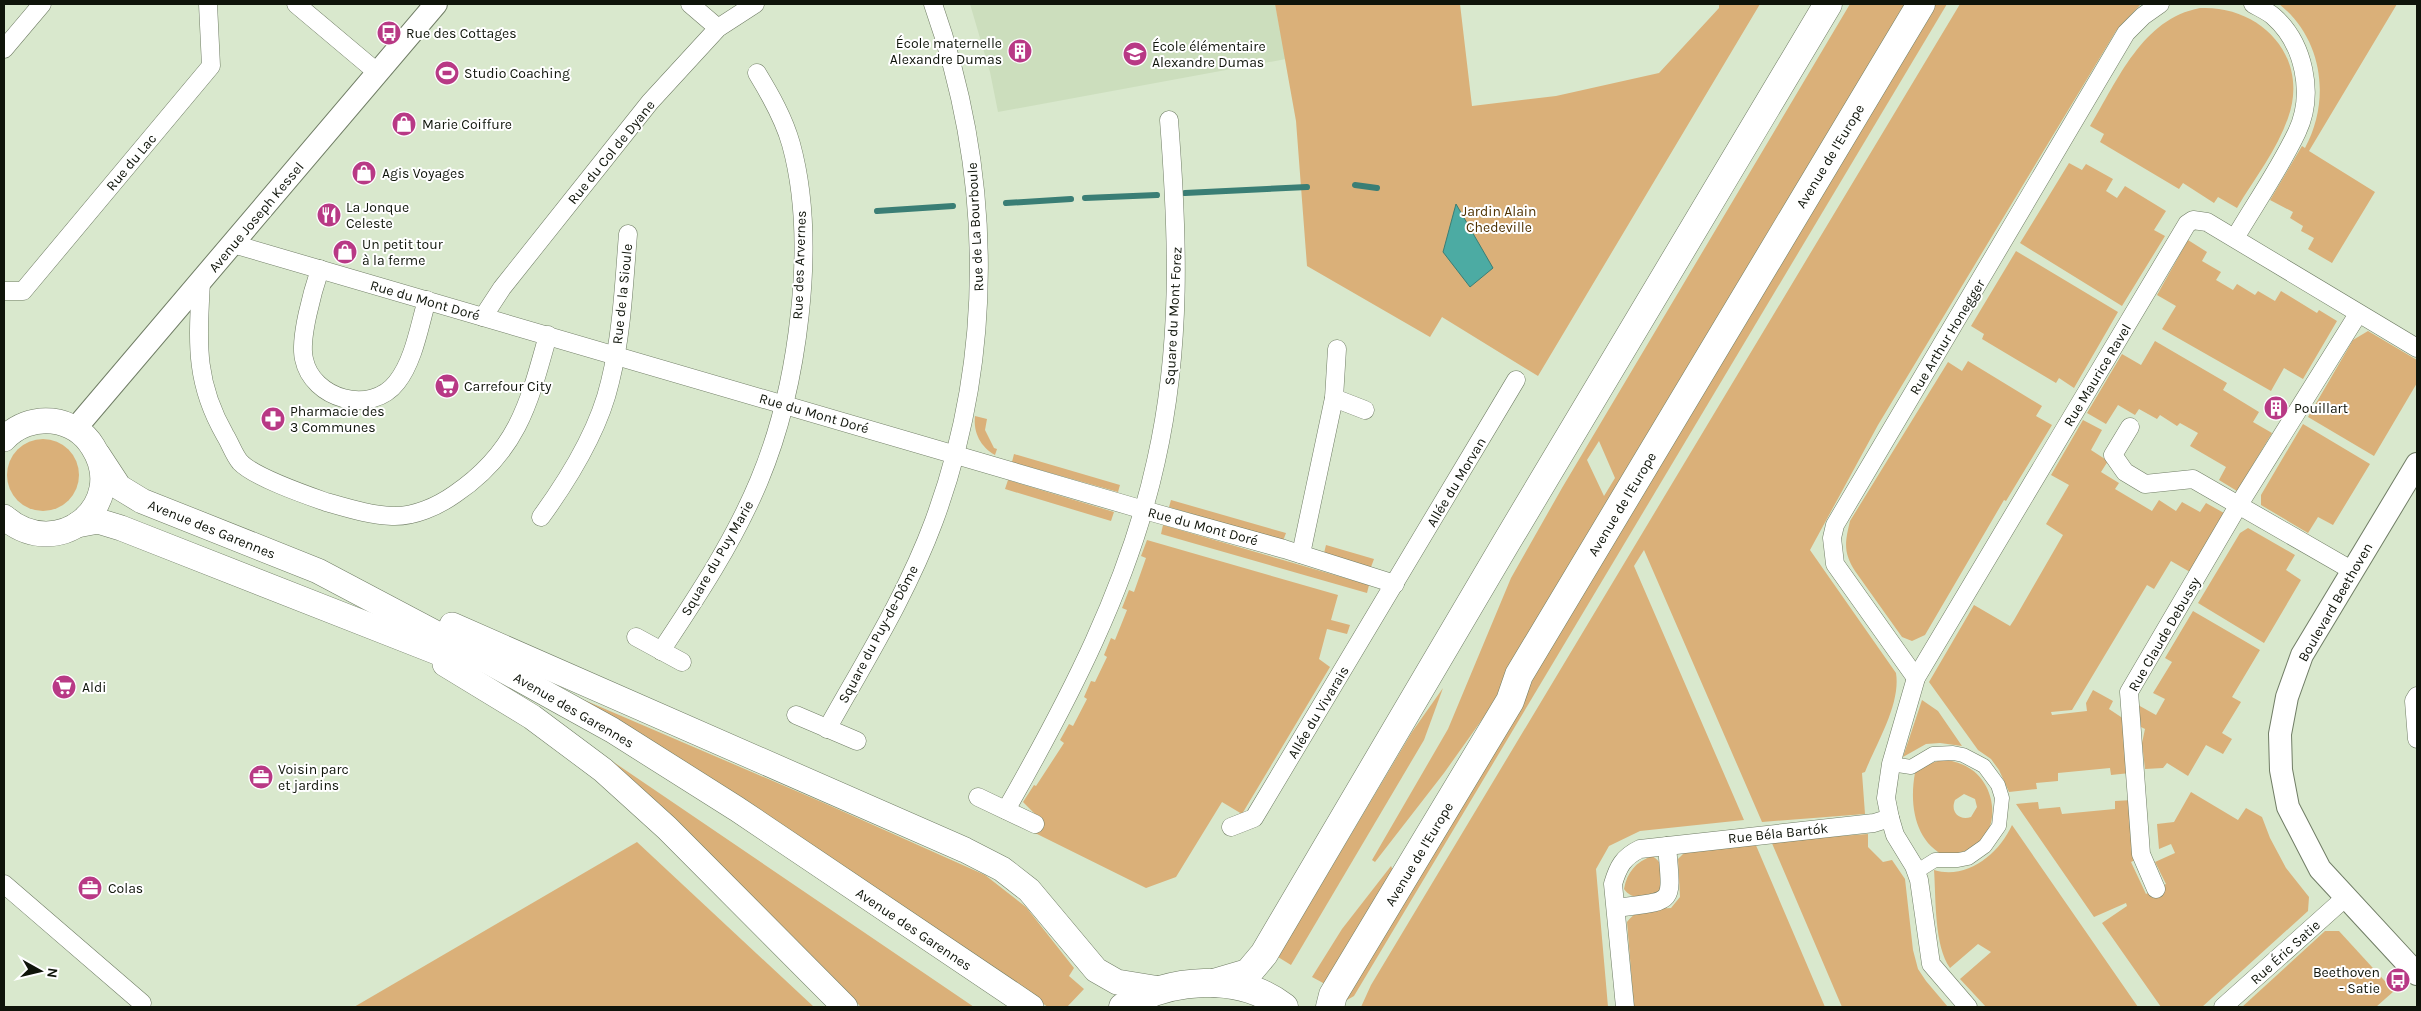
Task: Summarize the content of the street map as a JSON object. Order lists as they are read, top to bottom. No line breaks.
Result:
{"streets":{"main road":["Avenue de l'Europe","Avenue des Garennes"],"street":["Rue du Col de Dyane","Rue du Lac","Avenue Joseph Kessel","Rue de La Bourboule","Rue des Arvernes","Rue de la Sioule","Rue du Mont Doré","Square du Mont Forez","Rue Arthur Honegger","Rue Maurice Ravel","Allée du Morvan","Square du Puy Marie","Boulevard Beethoven","Square du Puy-de-Dôme","Rue Claude Debussy","Allée du Vivarais","Rue Béla Bartók","Rue Éric Satie"]},"crossings":[["Rue du Col de Dyane","Rue du Mont Doré"],["Avenue Joseph Kessel","Rue du Mont Doré"],["Avenue Joseph Kessel","Avenue des Garennes"],["Rue de La Bourboule","Rue du Mont Doré"],["Rue de La Bourboule","Square du Puy-de-Dôme"],["Rue des Arvernes","Rue du Mont Doré"],["Rue des Arvernes","Square du Puy Marie"],["Rue de la Sioule","Rue du Mont Doré"],["Rue du Mont Doré","Square du Mont Forez"],["Rue du Mont Doré","Allée du Morvan"],["Rue du Mont Doré","Square du Puy Marie"],["Rue du Mont Doré","Square du Puy-de-Dôme"],["Rue du Mont Doré","Allée du Vivarais"],["Rue Arthur Honegger","Rue Maurice Ravel"],["Rue Maurice Ravel","Rue Claude Debussy"],["Rue Maurice Ravel","Rue Béla Bartók"],["Allée du Morvan","Allée du Vivarais"],["Boulevard Beethoven","Rue Éric Satie"]],"parks":["Jardin Alain Chedeville"],"places":{"bus stop":["Rue des Cottages","Beethoven - Satie"],"building":["École maternelle Alexandre Dumas","Pouillart"],"school or university":["École élémentaire Alexandre Dumas"],"sports":["Studio Coaching"],"shop":["Marie Coiffure","Agis Voyages","Un petit tour à la ferme"],"restaurant":["La Jonque Celeste"],"supermarket":["Carrefour City","Aldi"],"pharmacy":["Pharmacie des 3 Communes"],"office":["Voisin parc et jardins","Colas"]},"north":"right"}
